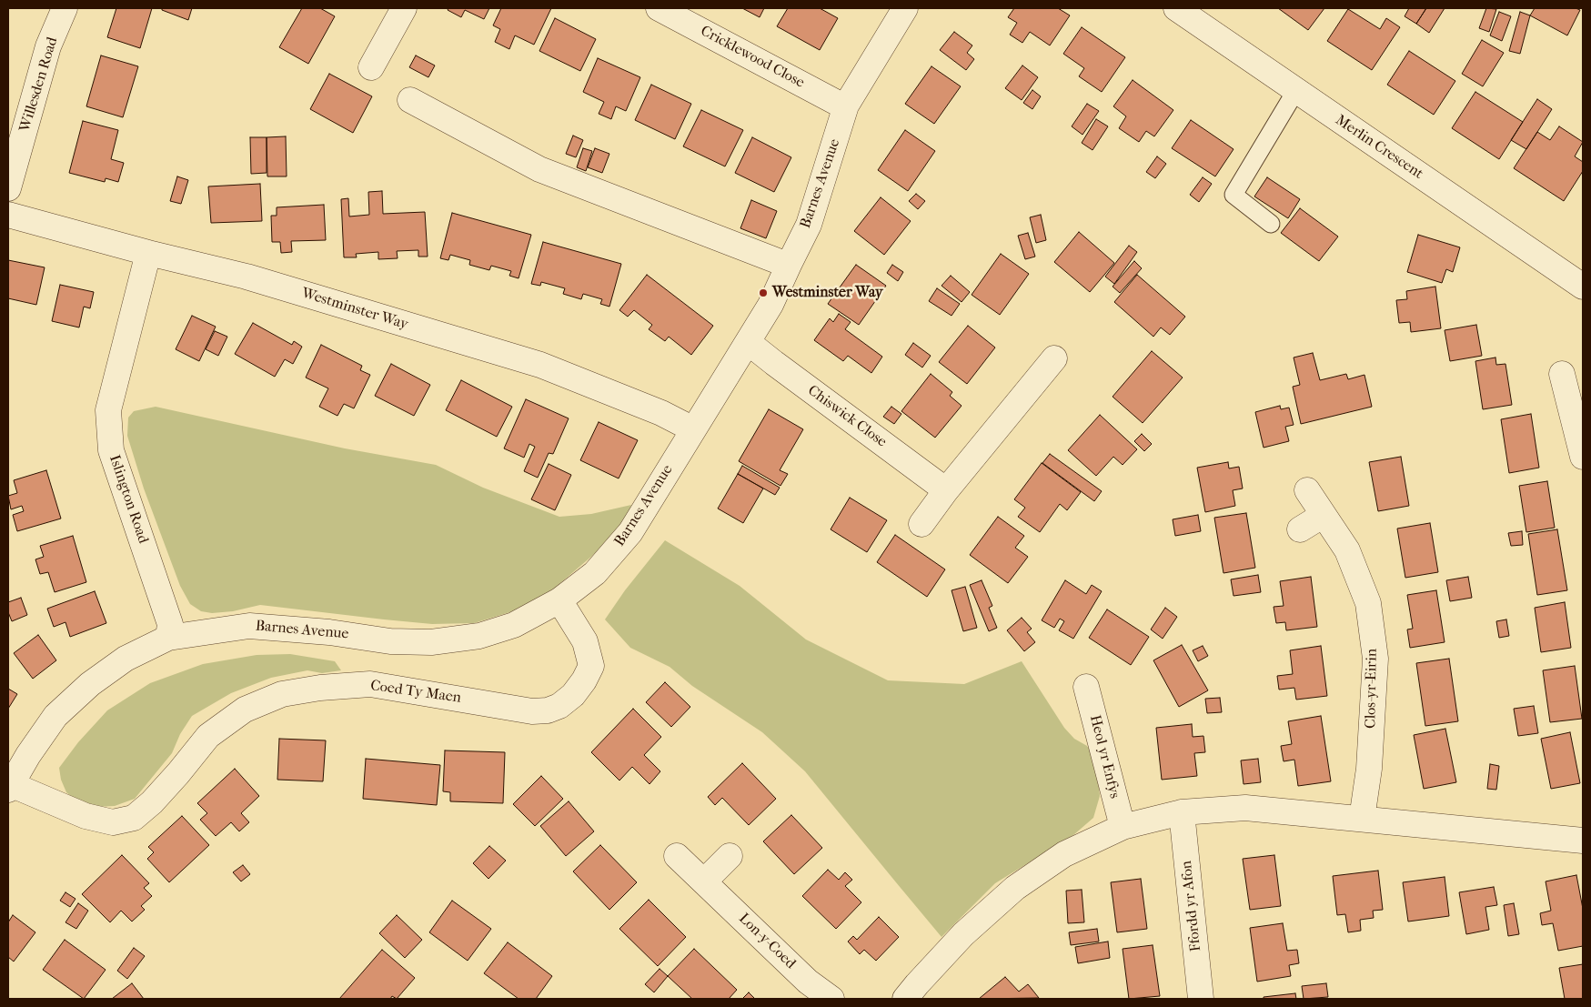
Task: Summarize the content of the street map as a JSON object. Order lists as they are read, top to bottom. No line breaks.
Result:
{"streets":{"street":["Cricklewood Close","Willesden Road","Merlin Crescent","Barnes Avenue","Westminster Way","Chiswick Close","Islington Road","Clos-yr-Eirin","Coed Ty Maen","Heol yr Enfys","Ffordd yr Afon","Lon-y-Coed"]},"crossings":[["Cricklewood Close","Barnes Avenue"],["Barnes Avenue","Westminster Way"],["Barnes Avenue","Chiswick Close"],["Barnes Avenue","Islington Road"],["Barnes Avenue","Coed Ty Maen"],["Westminster Way","Islington Road"]],"places":["Westminster Way"]}
